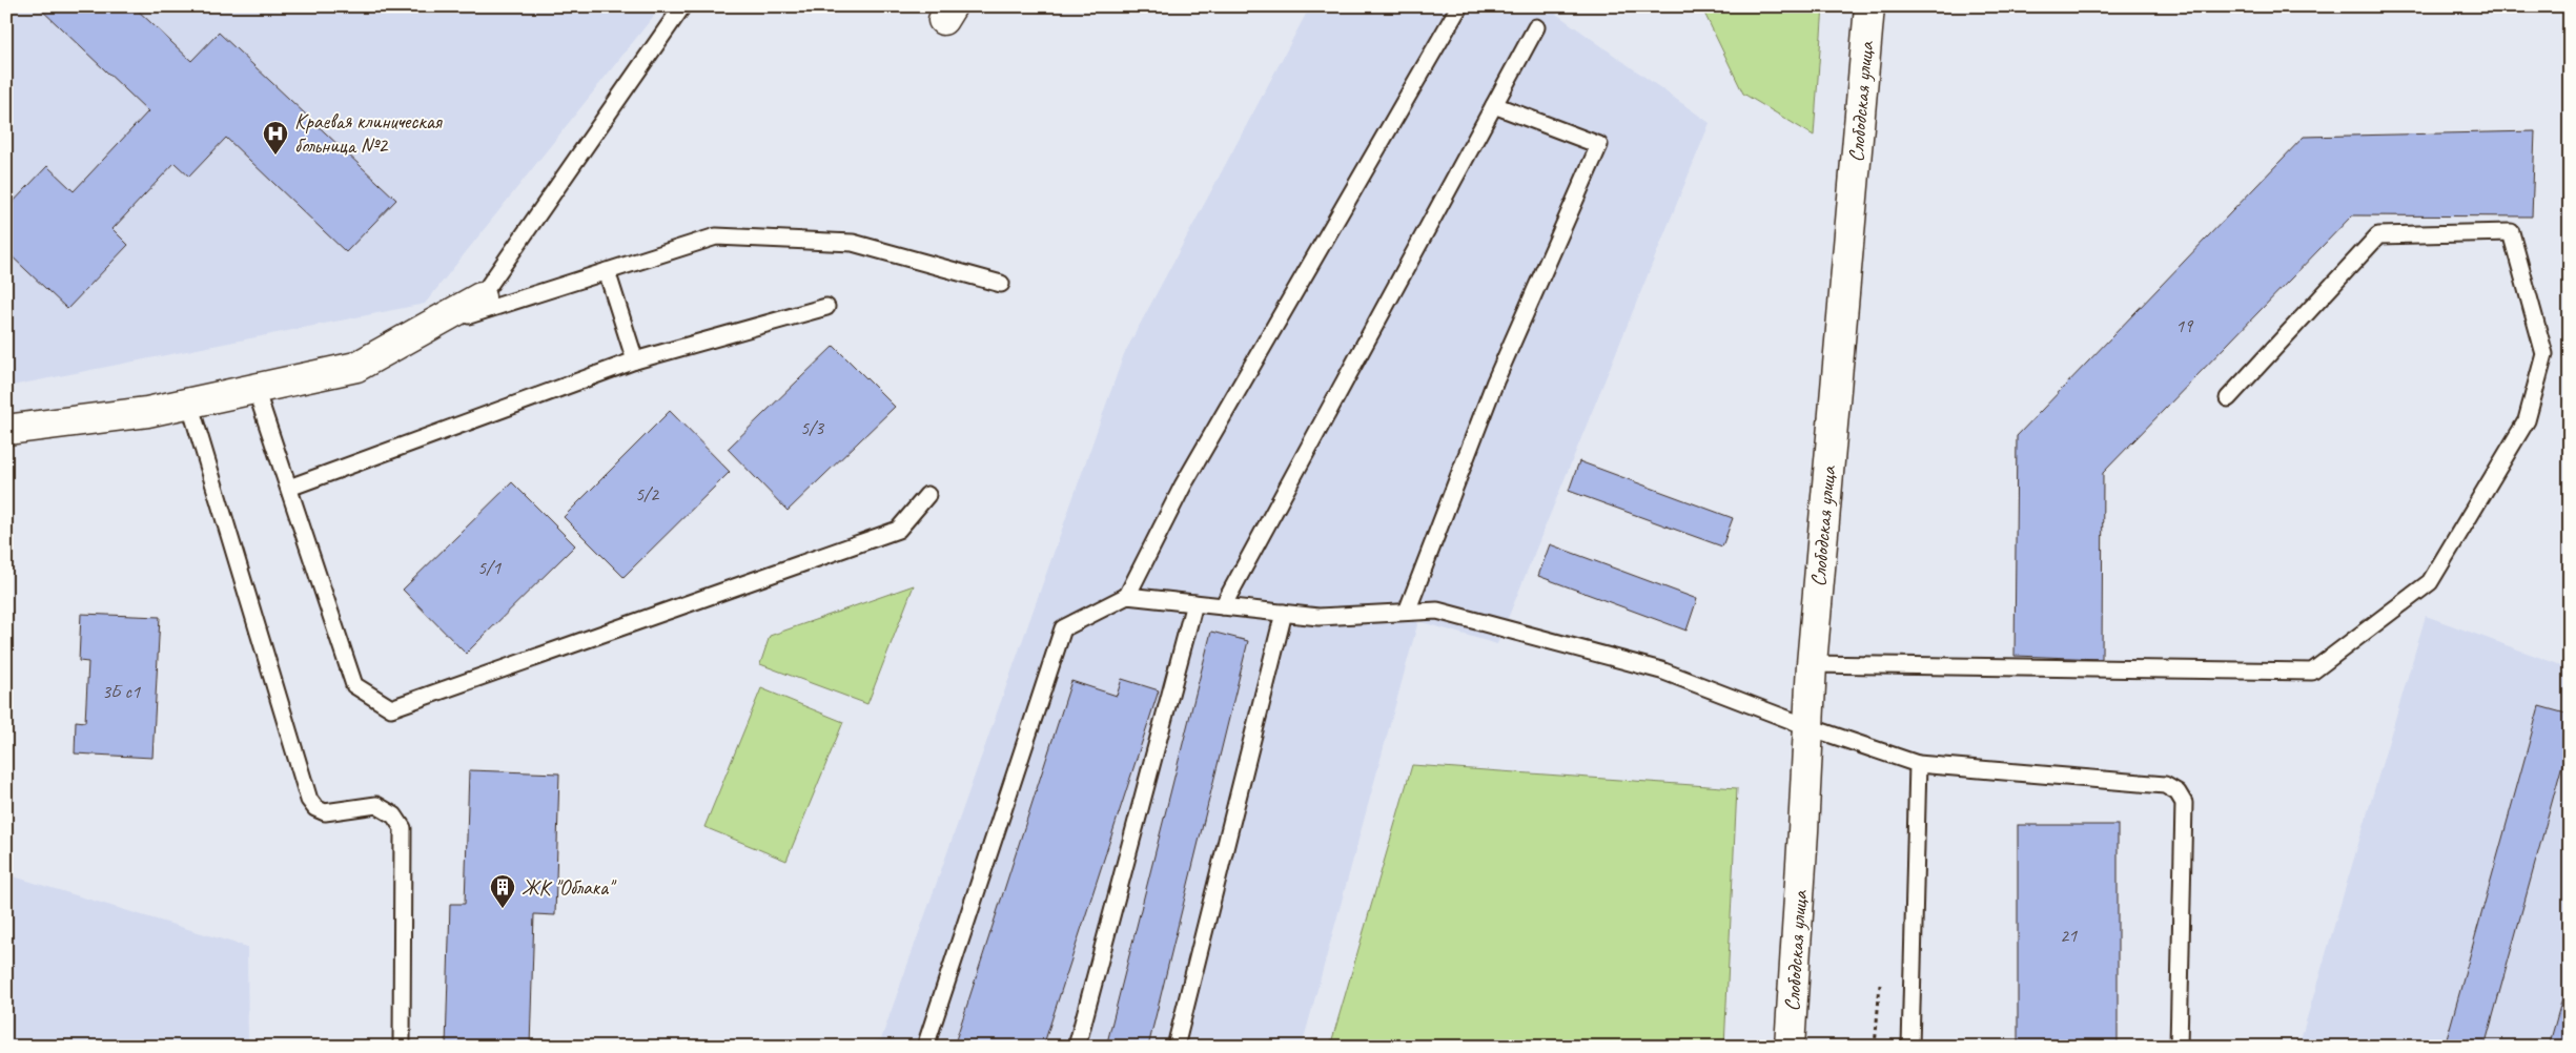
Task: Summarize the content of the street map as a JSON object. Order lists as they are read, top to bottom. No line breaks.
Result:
{"streets":{"street":["Слободская улица"]},"places":{"hospital":["Краевая клиническая больница №2"],"building":["ЖК \"Облака\""]},"house_numbers":["19","5/3","5/2","5/1","3Б с1","21"]}
